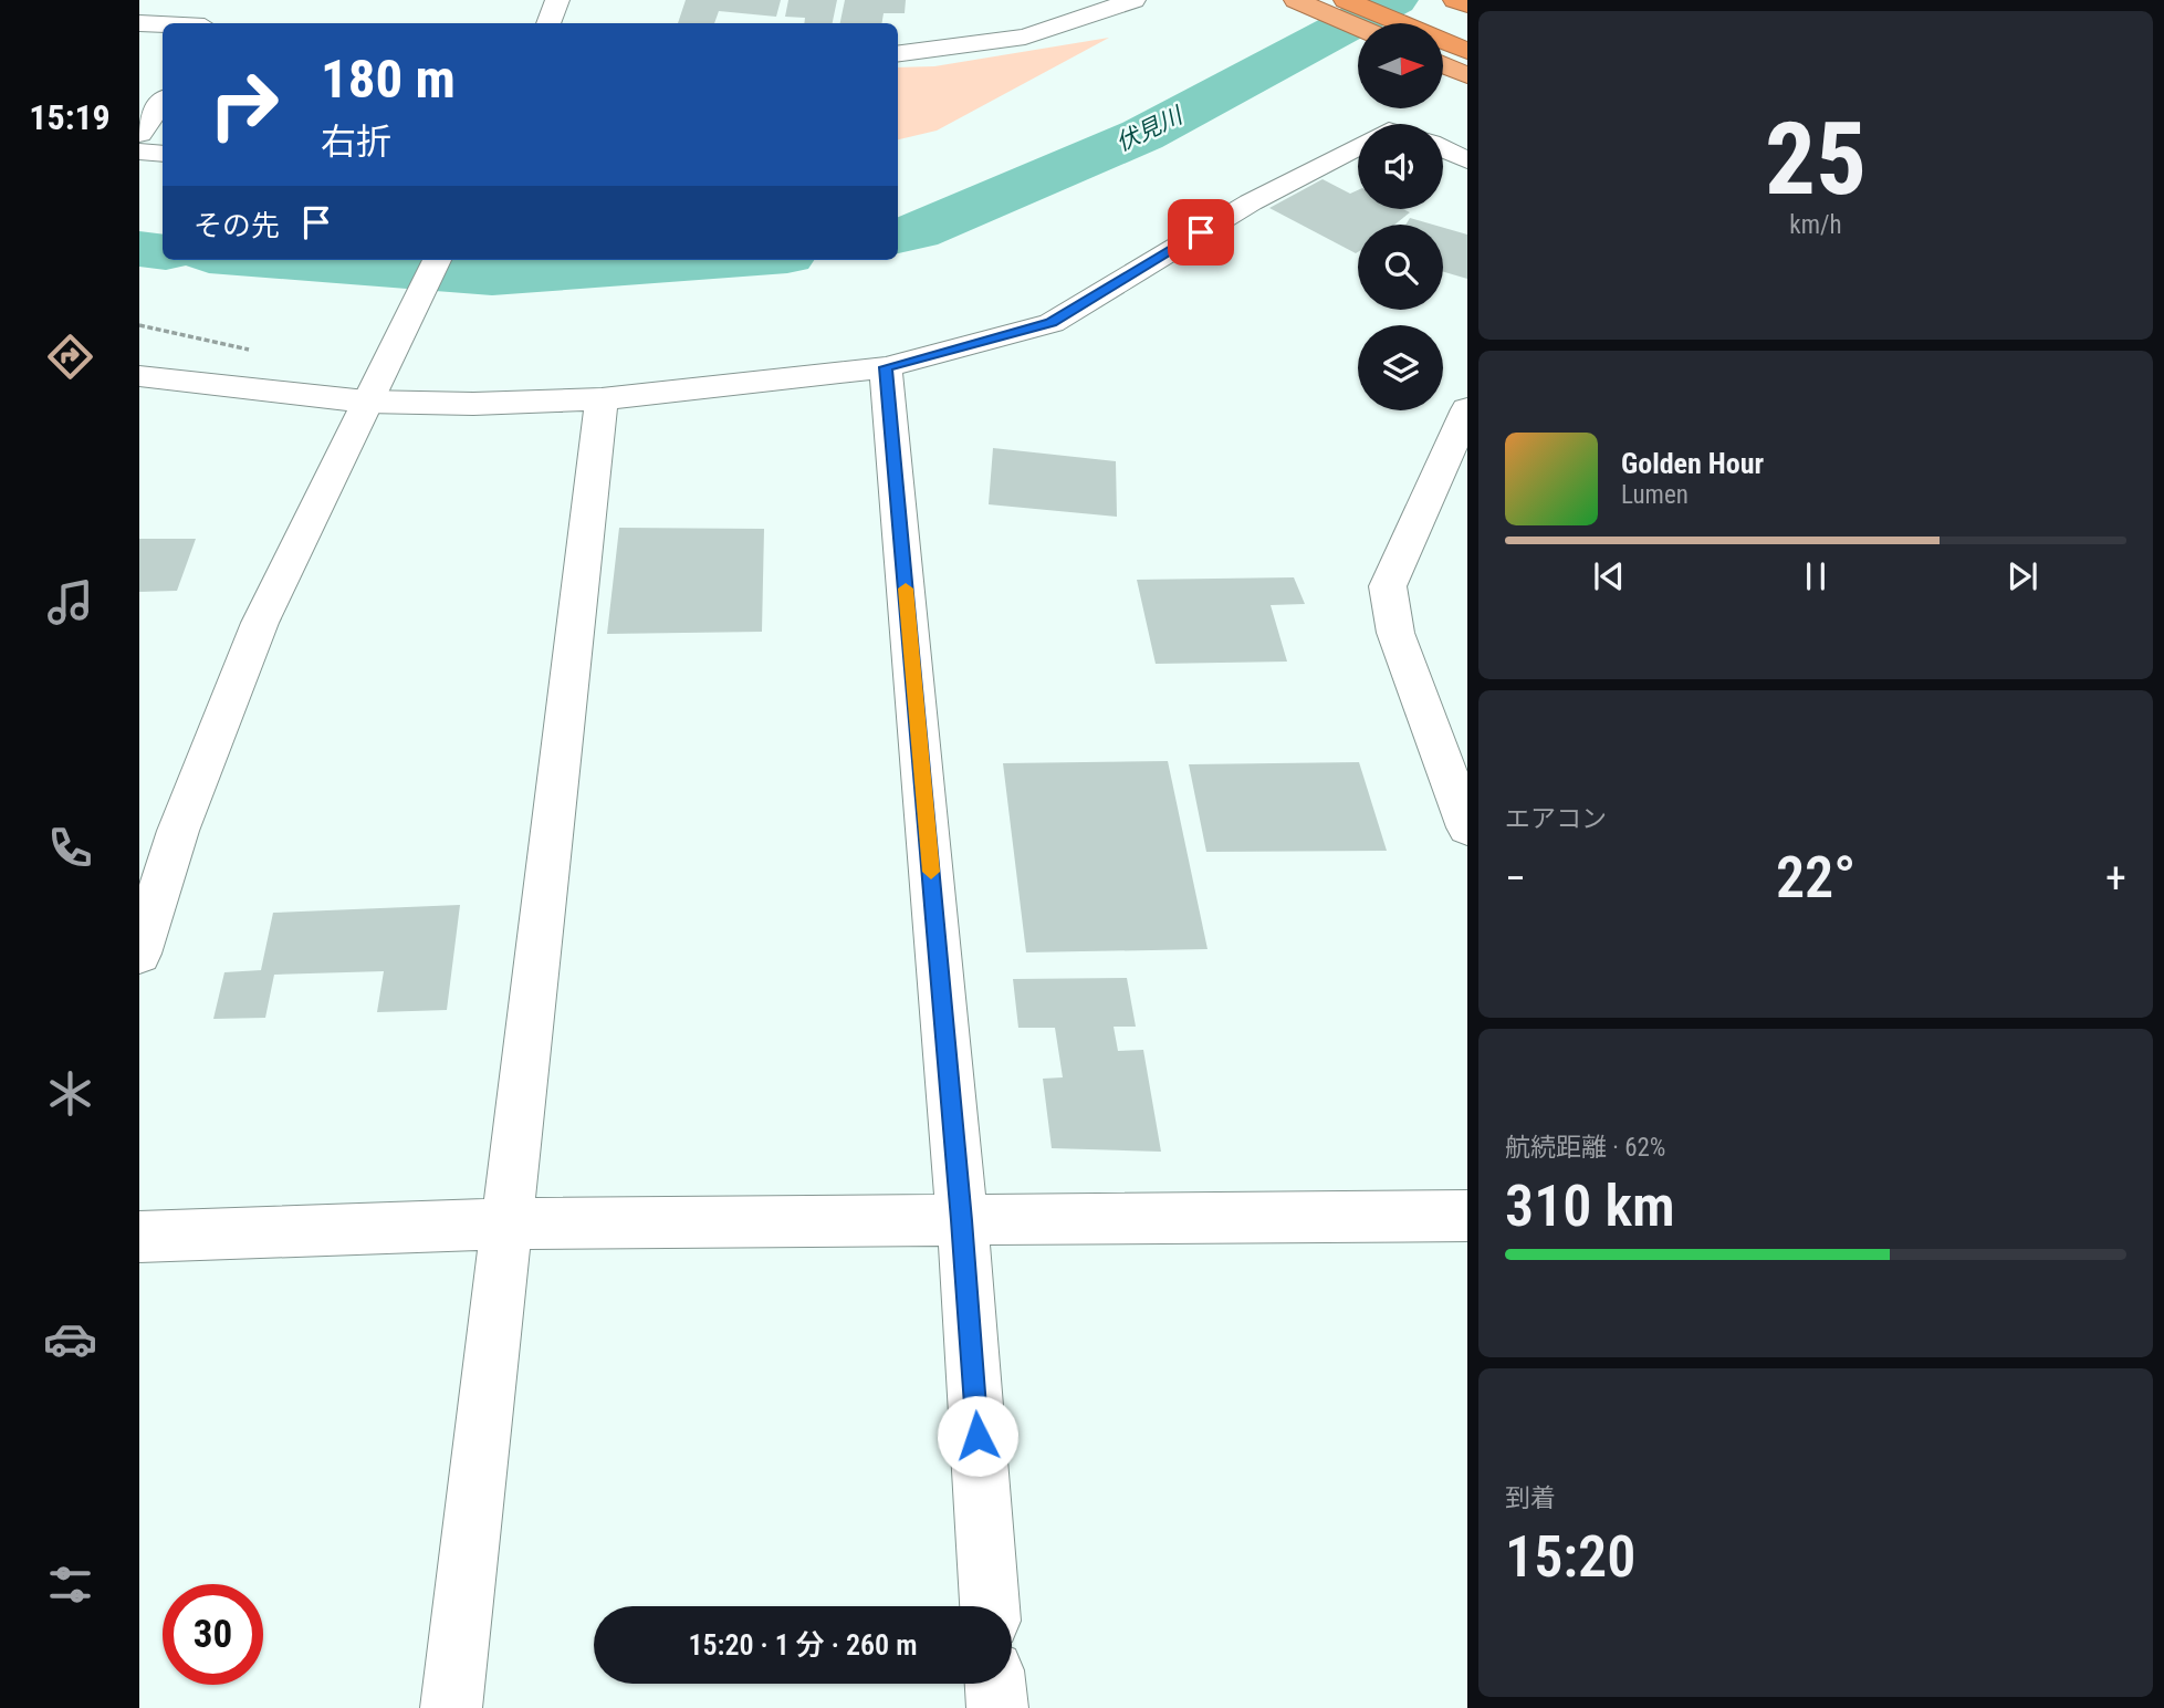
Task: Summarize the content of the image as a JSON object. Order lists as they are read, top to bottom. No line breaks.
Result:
{"water":["伏見川"],"north":"right","page":{"tabs":"15:19","tile":[["25","km/h"],"エアコン",["航続距離 · 62%","310 km"],["到着","15:20"]],"turn":["180 m","右折"],"then":"その先","song":["Golden Hour","Lumen"],"heat":["−","22°","+"],"limit":"30","trip":"15:20 · 1 分 · 260 m"}}
